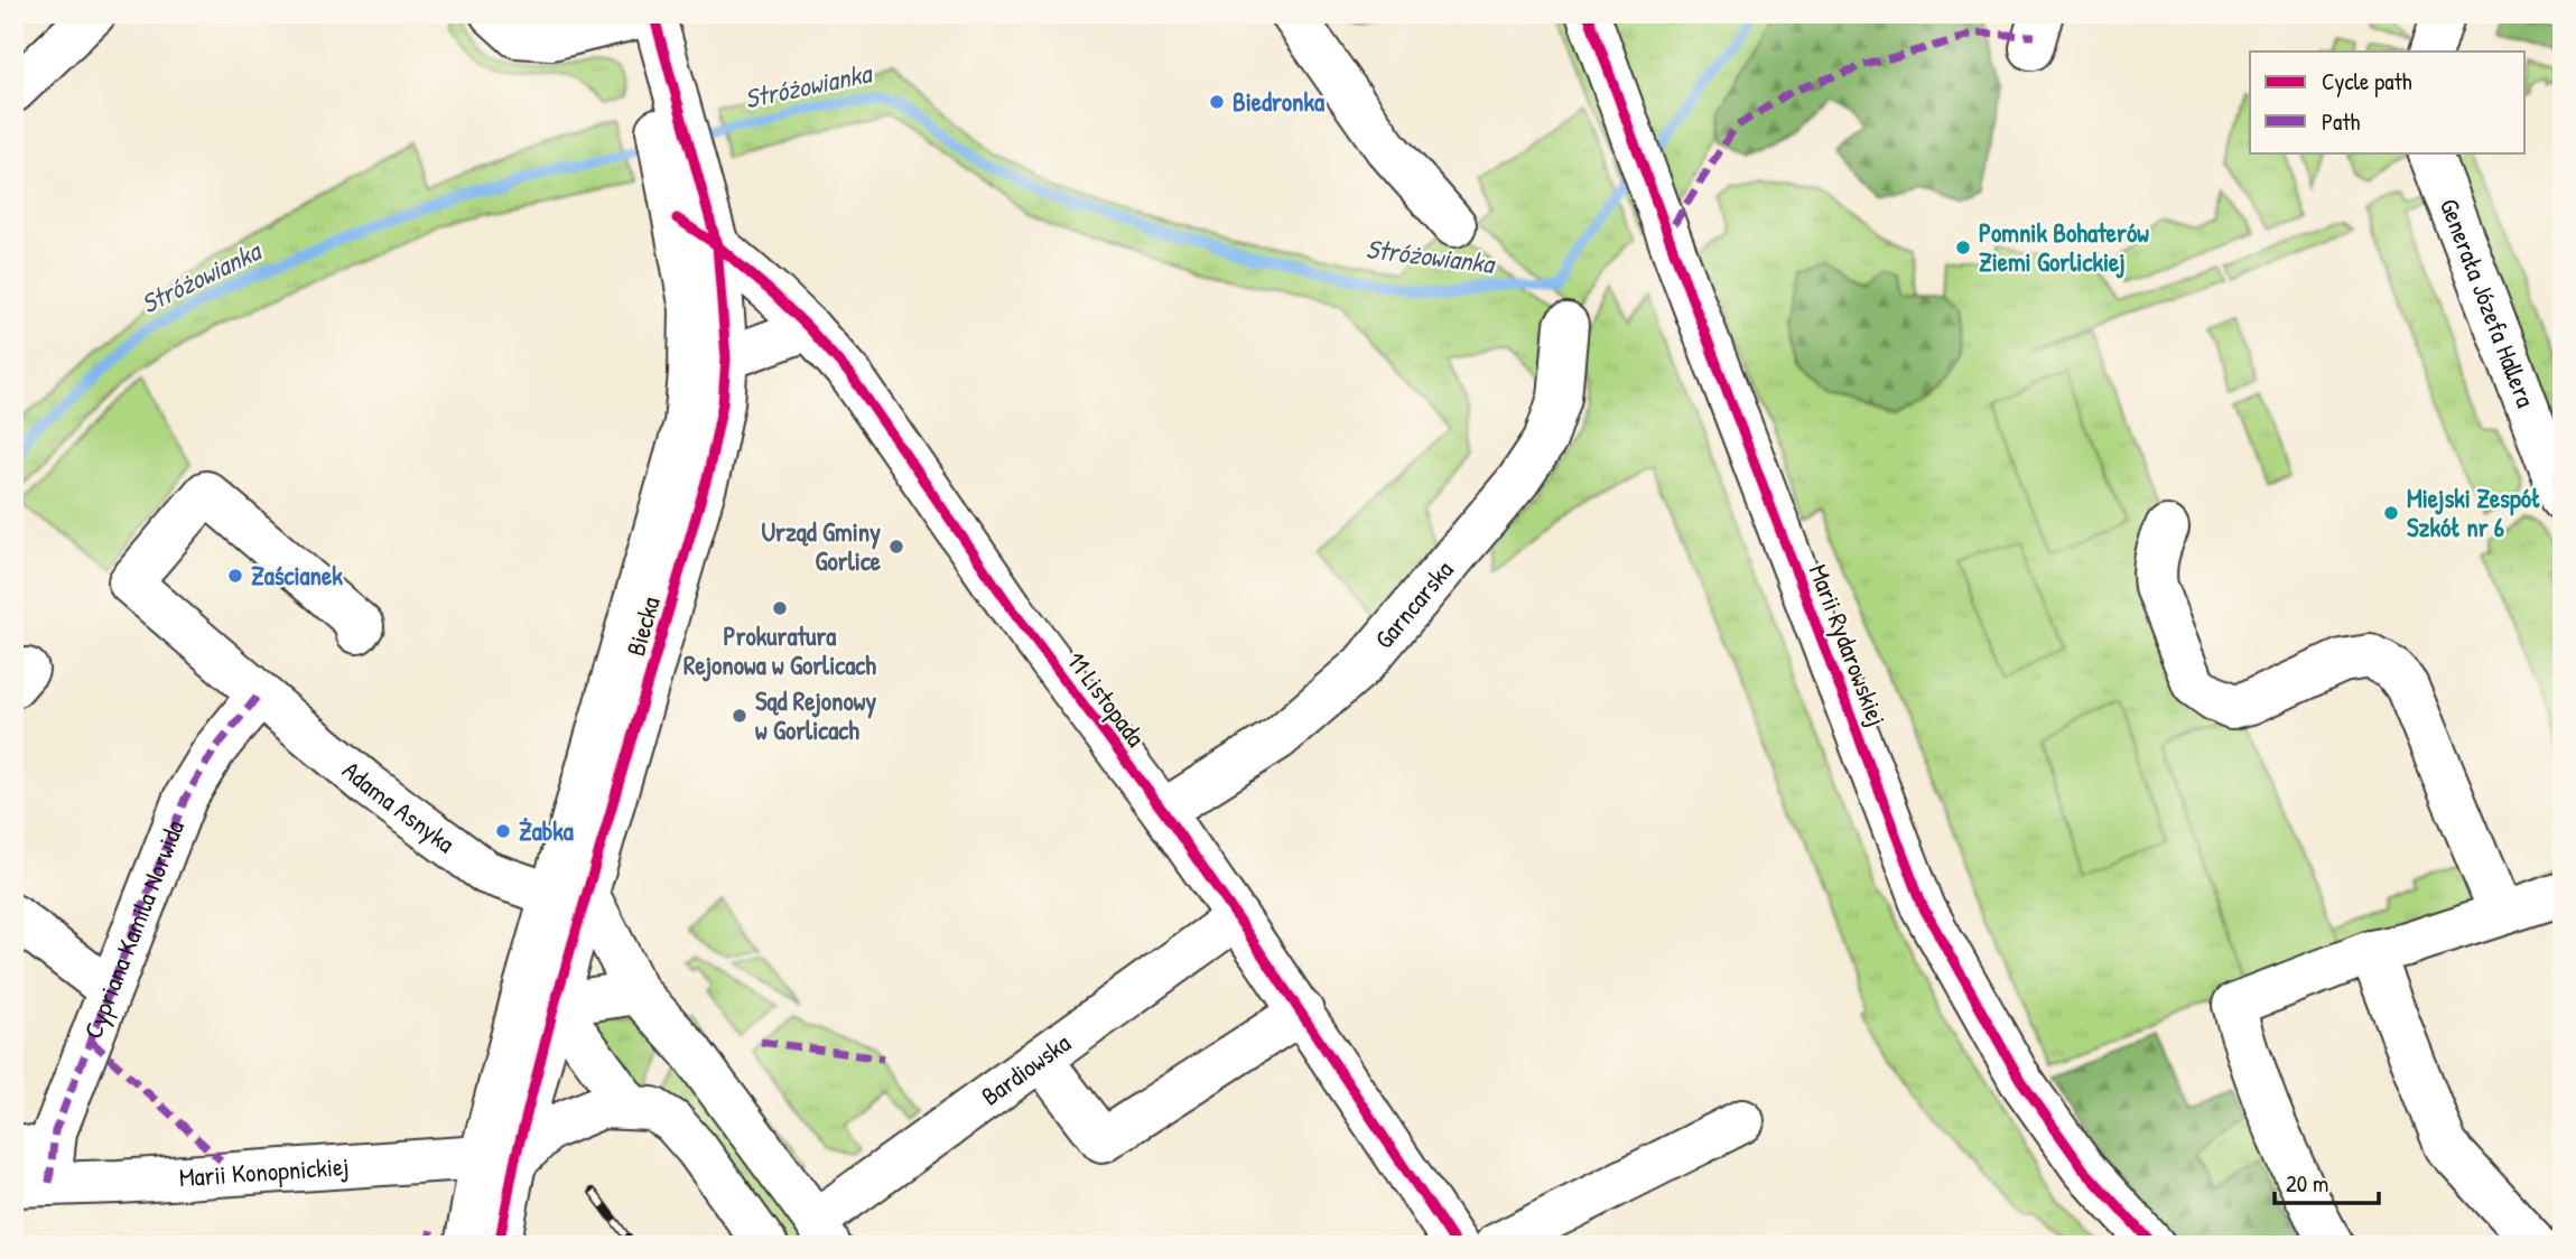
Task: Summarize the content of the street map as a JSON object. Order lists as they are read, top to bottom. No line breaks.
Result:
{"streets":{"street":["Generała Józefa Hallera","Garncarska","Biecka","Marii Rydarowskiej","11 Listopada","Adama Asnyka","Cypriana Kamila Norwida","Bardiowska","Marii Konopnickiej"]},"crossings":[["Garncarska","11 Listopada"],["Biecka","11 Listopada"],["Biecka","Adama Asnyka"],["Biecka","Bardiowska"],["Biecka","Marii Konopnickiej"],["11 Listopada","Bardiowska"],["Adama Asnyka","Cypriana Kamila Norwida"],["Adama Asnyka","Bardiowska"],["Cypriana Kamila Norwida","Marii Konopnickiej"]],"water":["Stróżowianka"],"places":["Biedronka","Pomnik Bohaterów Ziemi Gorlickiej","Miejski Zespół Szkół nr 6","Urząd Gminy Gorlice","Zaścianek","Prokuratura Rejonowa w Gorlicach","Sąd Rejonowy w Gorlicach","Żabka"],"legend":["Cycle path","Path"],"scale_bar":"20 m"}
